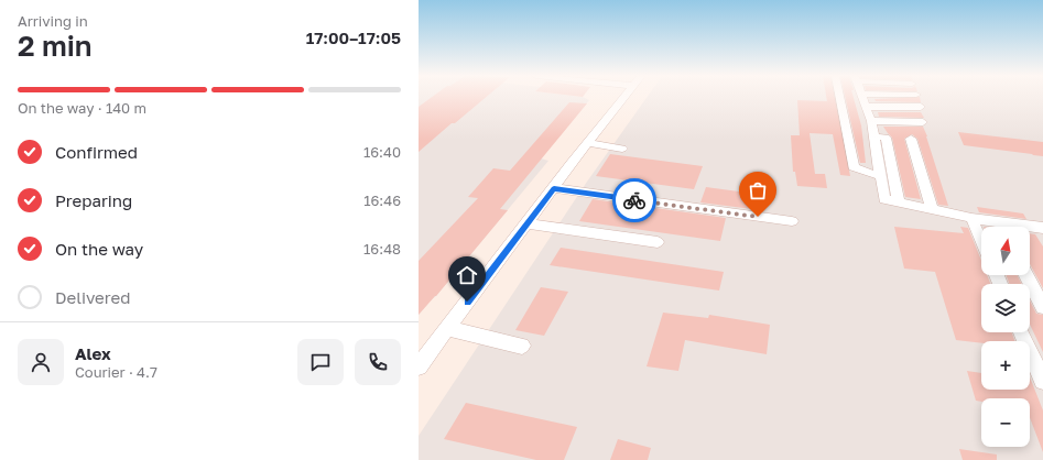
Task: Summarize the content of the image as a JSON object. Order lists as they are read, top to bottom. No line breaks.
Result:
{"north":"top","page":{"heading":["2 min","Arriving in","17:00–17:05"],"panel":["Alex","Courier · 4.7"],"bar":"On the way · 140 m","list":[["Confirmed","16:40"],["Preparing","16:46"],["On the way","16:48"],"Delivered"],"map_buttons":["+","−"]}}
